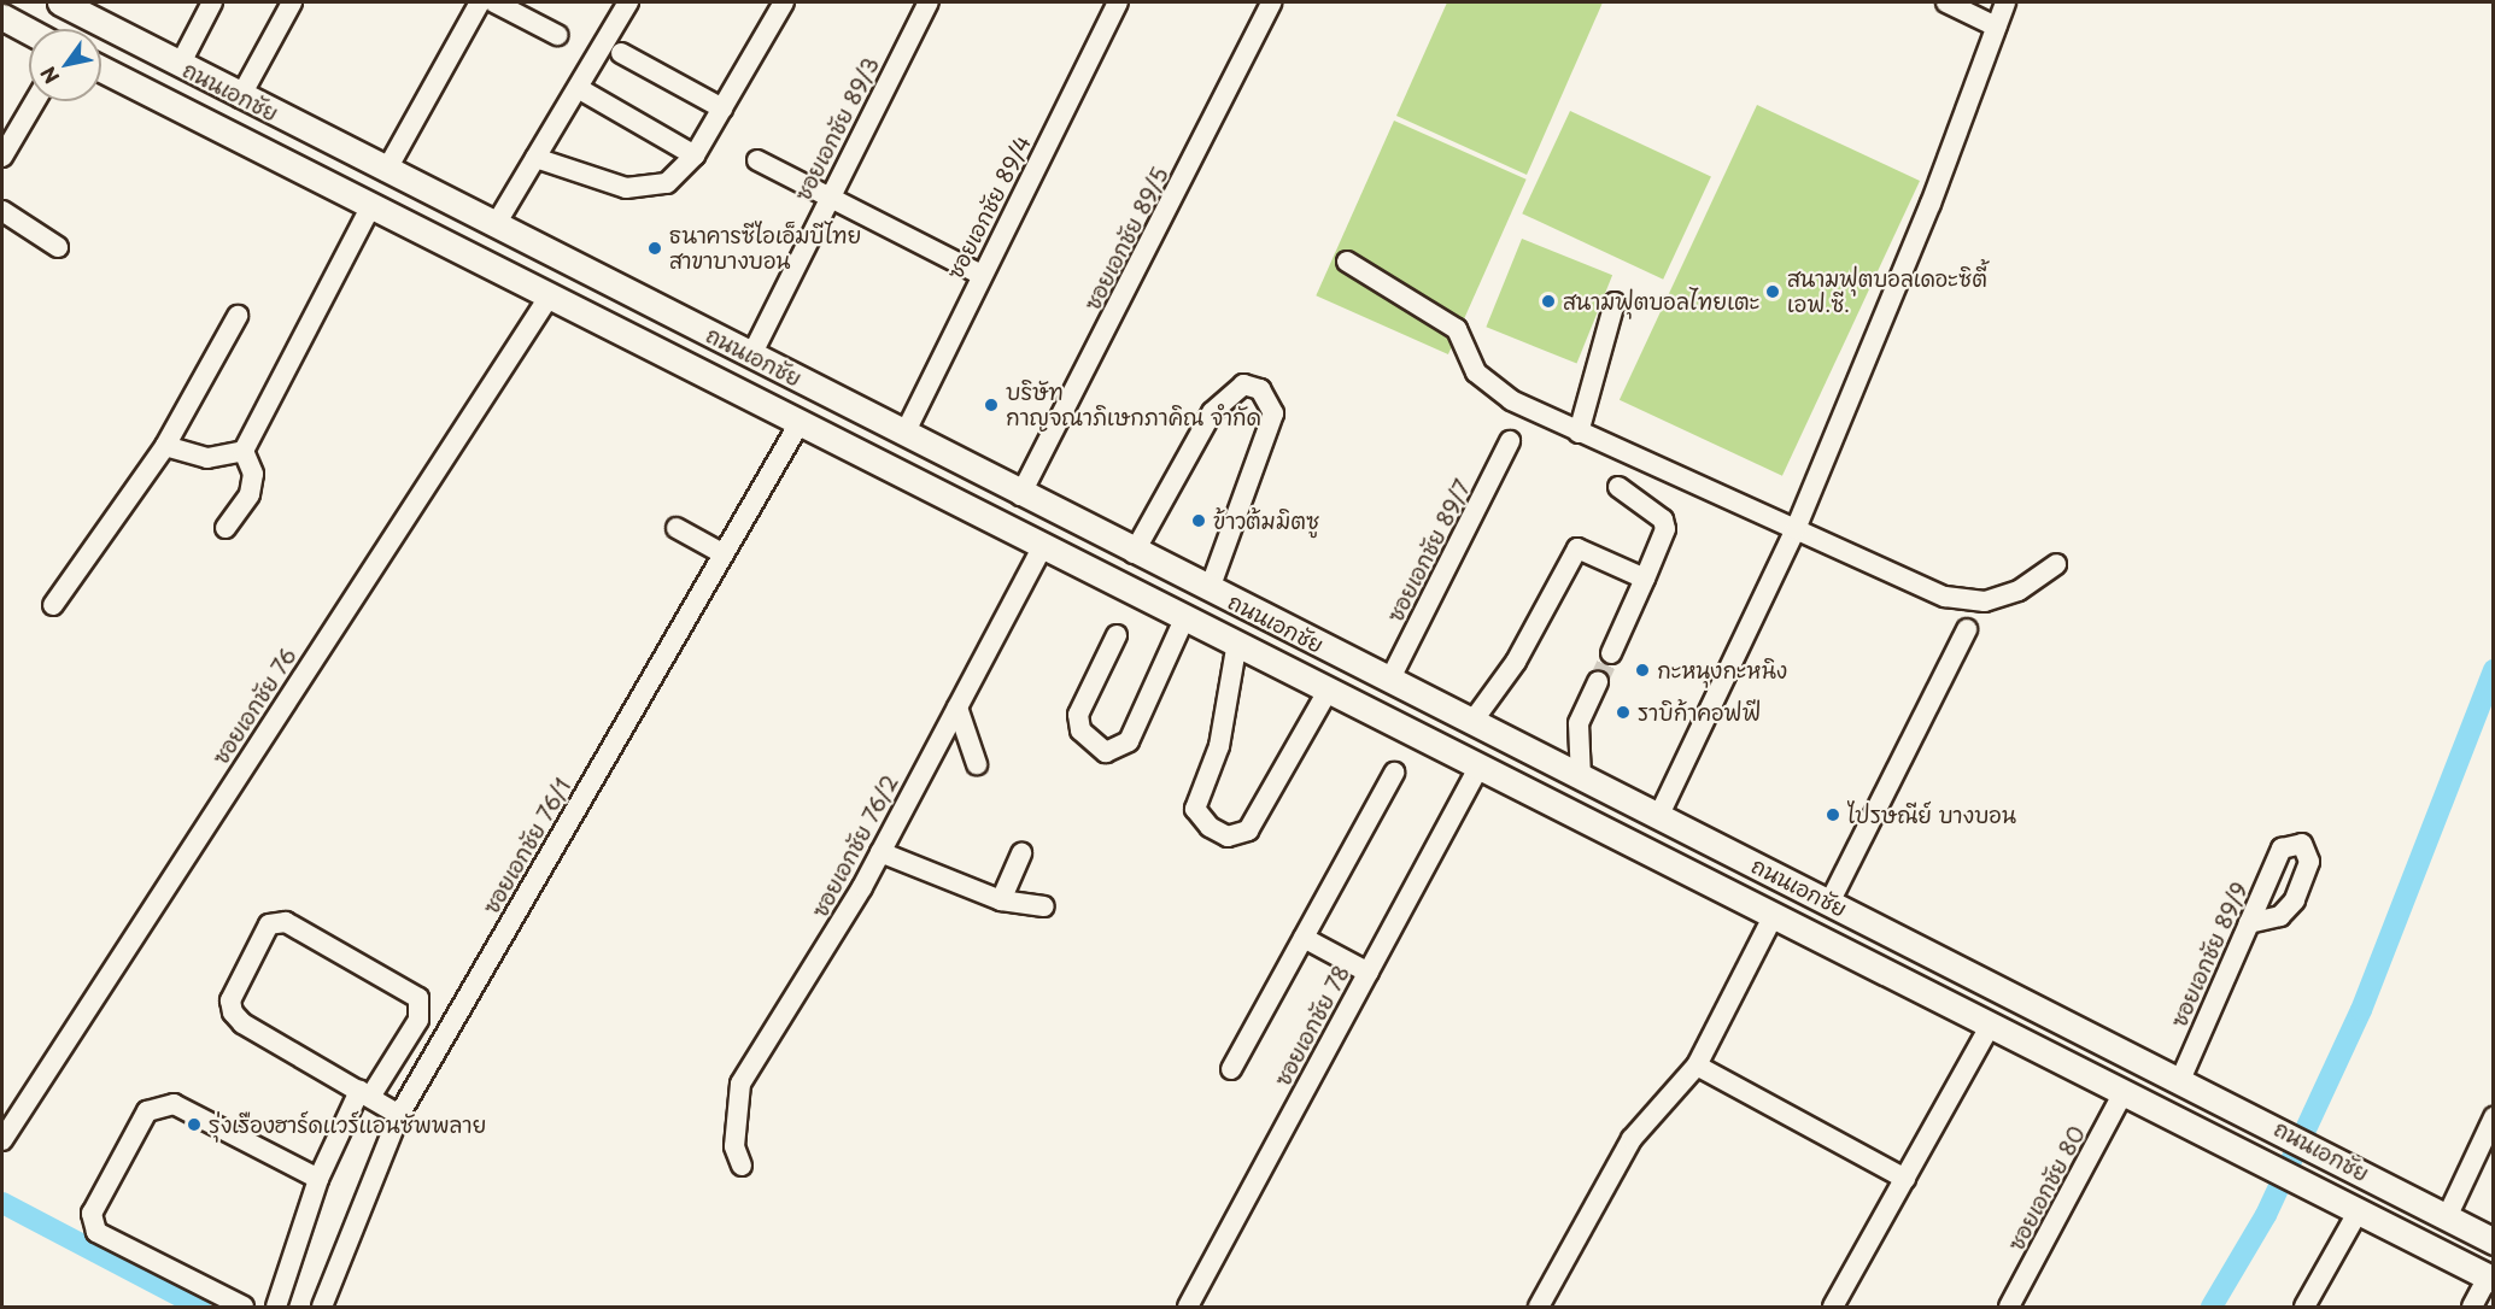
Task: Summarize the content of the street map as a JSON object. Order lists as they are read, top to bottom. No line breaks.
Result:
{"streets":{"main road":["ถนนเอกชัย"],"street":["ซอยเอกชัย 89/3","ซอยเอกชัย 89/4","ซอยเอกชัย 89/5","ซอยเอกชัย 89/7","ซอยเอกชัย 76","ซอยเอกชัย 76/1","ซอยเอกชัย 76/2","ซอยเอกชัย 89/9","ซอยเอกชัย 78","ซอยเอกชัย 80"]},"crossings":[["ถนนเอกชัย","ซอยเอกชัย 89/3"],["ถนนเอกชัย","ซอยเอกชัย 89/4"],["ถนนเอกชัย","ซอยเอกชัย 89/5"],["ถนนเอกชัย","ซอยเอกชัย 89/7"],["ถนนเอกชัย","ซอยเอกชัย 76"],["ถนนเอกชัย","ซอยเอกชัย 76/1"],["ถนนเอกชัย","ซอยเอกชัย 76/2"],["ถนนเอกชัย","ซอยเอกชัย 89/9"],["ถนนเอกชัย","ซอยเอกชัย 78"],["ถนนเอกชัย","ซอยเอกชัย 80"]],"places":["ธนาคารซีไอเอ็มบีไทย สาขาบางบอน","สนามฟุตบอลเดอะซิตี้ เอฟ.ซี.","สนามฟุตบอลไทยเตะ","บริษัท กาญจณาภิเษกภาคิณ จำกัด","ข้าวต้มมิตซู","กะหนุงกะหนิง","ราบิก้าคอฟฟี","ไปรษณีย์ บางบอน","รุ่งเรืองฮาร์ดแวร์แอนซัพพลาย"],"north":"bottom left"}
